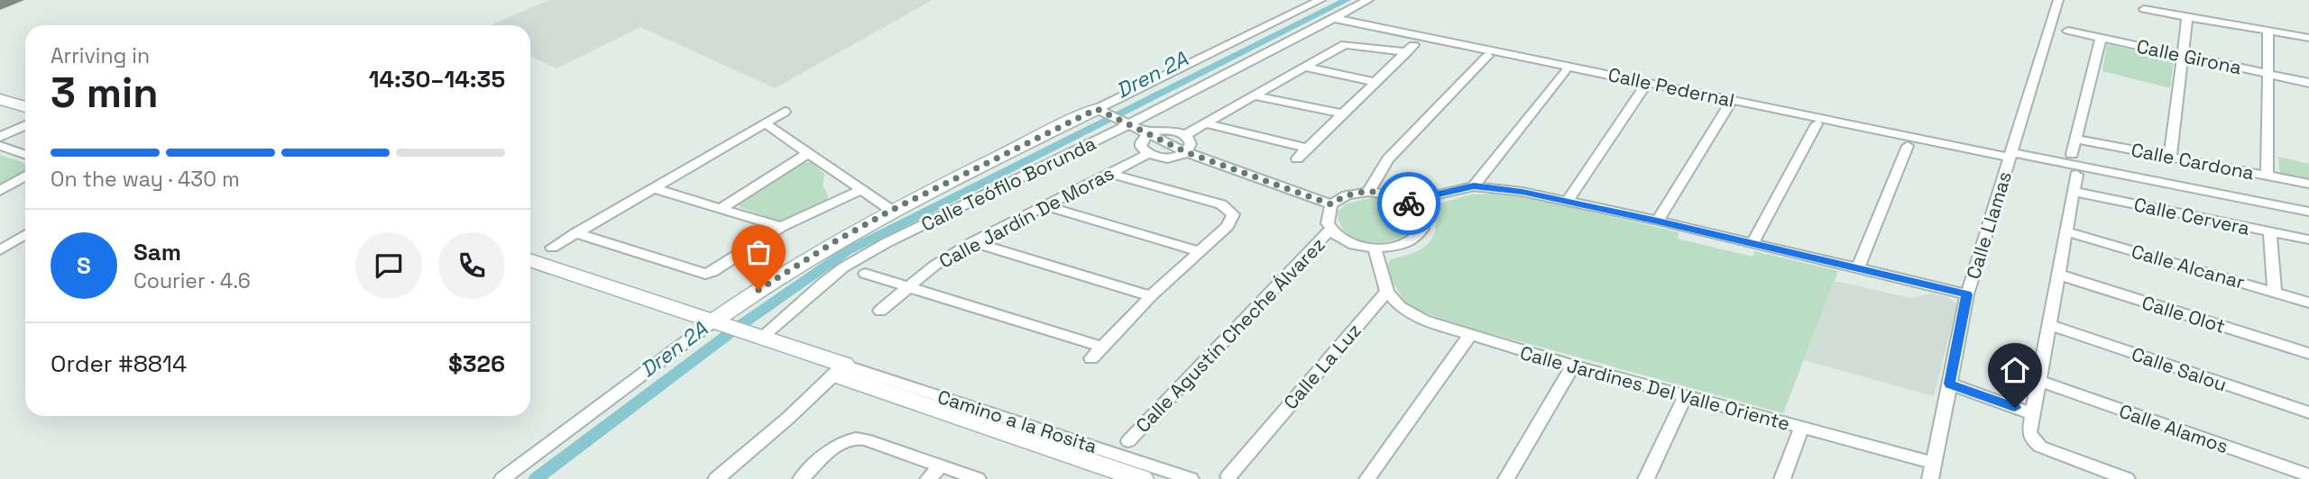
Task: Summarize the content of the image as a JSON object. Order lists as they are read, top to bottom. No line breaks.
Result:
{"streets":{"street":["Calle Girona","Calle Pedernal","Calle Cardona","Calle Teófilo Borunda","Calle Cervera","Calle Jardín De Moras","Calle Llamas","Calle Alcanar","Calle Olot","Calle Agustín Cheche Álvarez","Calle La Luz","Calle Salou","Calle Jardines Del Valle Oriente","Camino a la Rosita","Calle Alamos"]},"crossings":[["Calle Pedernal","Calle Teófilo Borunda"],["Calle Pedernal","Calle Llamas"],["Calle Teófilo Borunda","Camino a la Rosita"],["Calle Llamas","Calle Jardines Del Valle Oriente"],["Calle La Luz","Calle Jardines Del Valle Oriente"]],"water":["Dren 2A"],"page":{"heading":["3 min","Arriving in","14:30–14:35"],"panel":["Sam","Courier · 4.6","Order #8814","$326"],"bar":"On the way · 430 m","round":"S"}}
